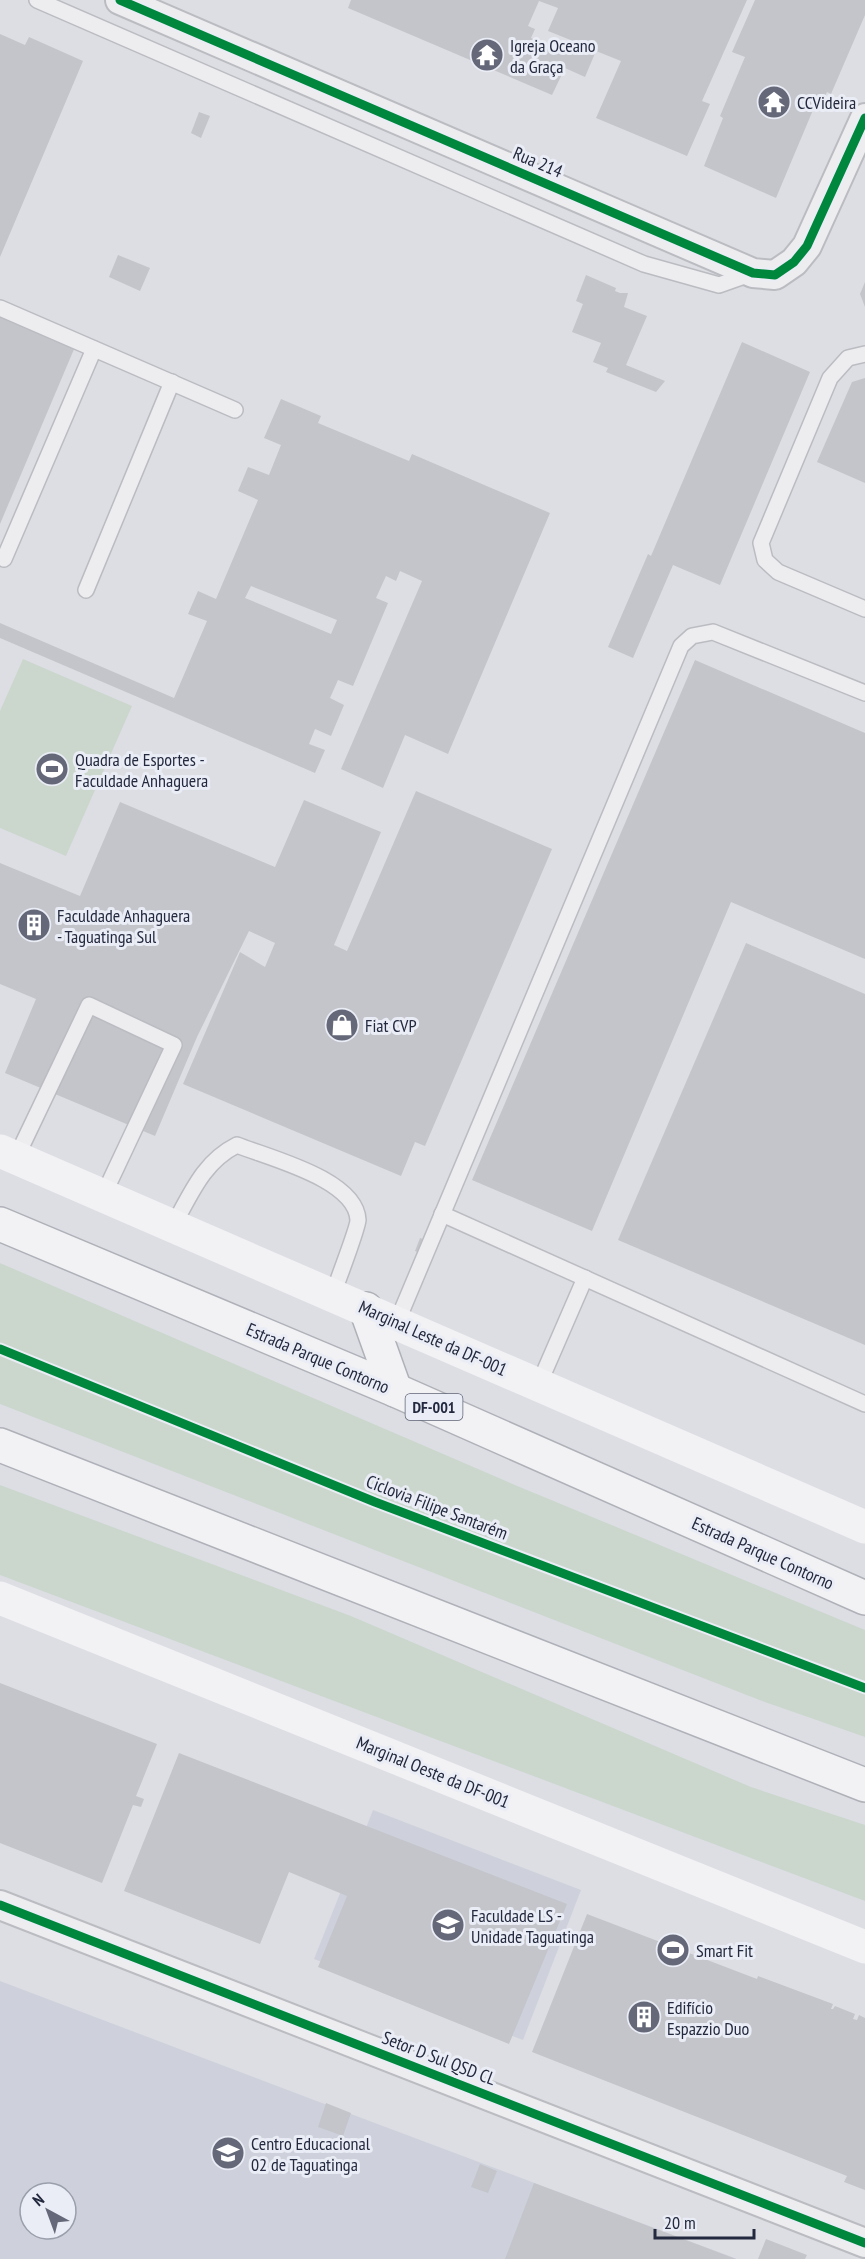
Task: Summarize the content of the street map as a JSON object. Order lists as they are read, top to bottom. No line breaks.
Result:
{"streets":{"main road":["Marginal Leste da DF-001","Estrada Parque Contorno","DF-001","Marginal Oeste da DF-001"],"street":["Rua 214","Setor D Sul QSD CL"],"cycle path":["Ciclovia Filipe Santarém"]},"places":{"temple":["Igreja Oceano da Graça","CCVideira"],"sports":["Quadra de Esportes - Faculdade Anhaguera","Smart Fit"],"building":["Faculdade Anhaguera - Taguatinga Sul","Edifício Espazzio Duo"],"shop":["Fiat CVP"],"school or university":["Faculdade LS - Unidade Taguatinga","Centro Educacional 02 de Taguatinga"]},"scale_bar":"20 m","north":"top left"}
